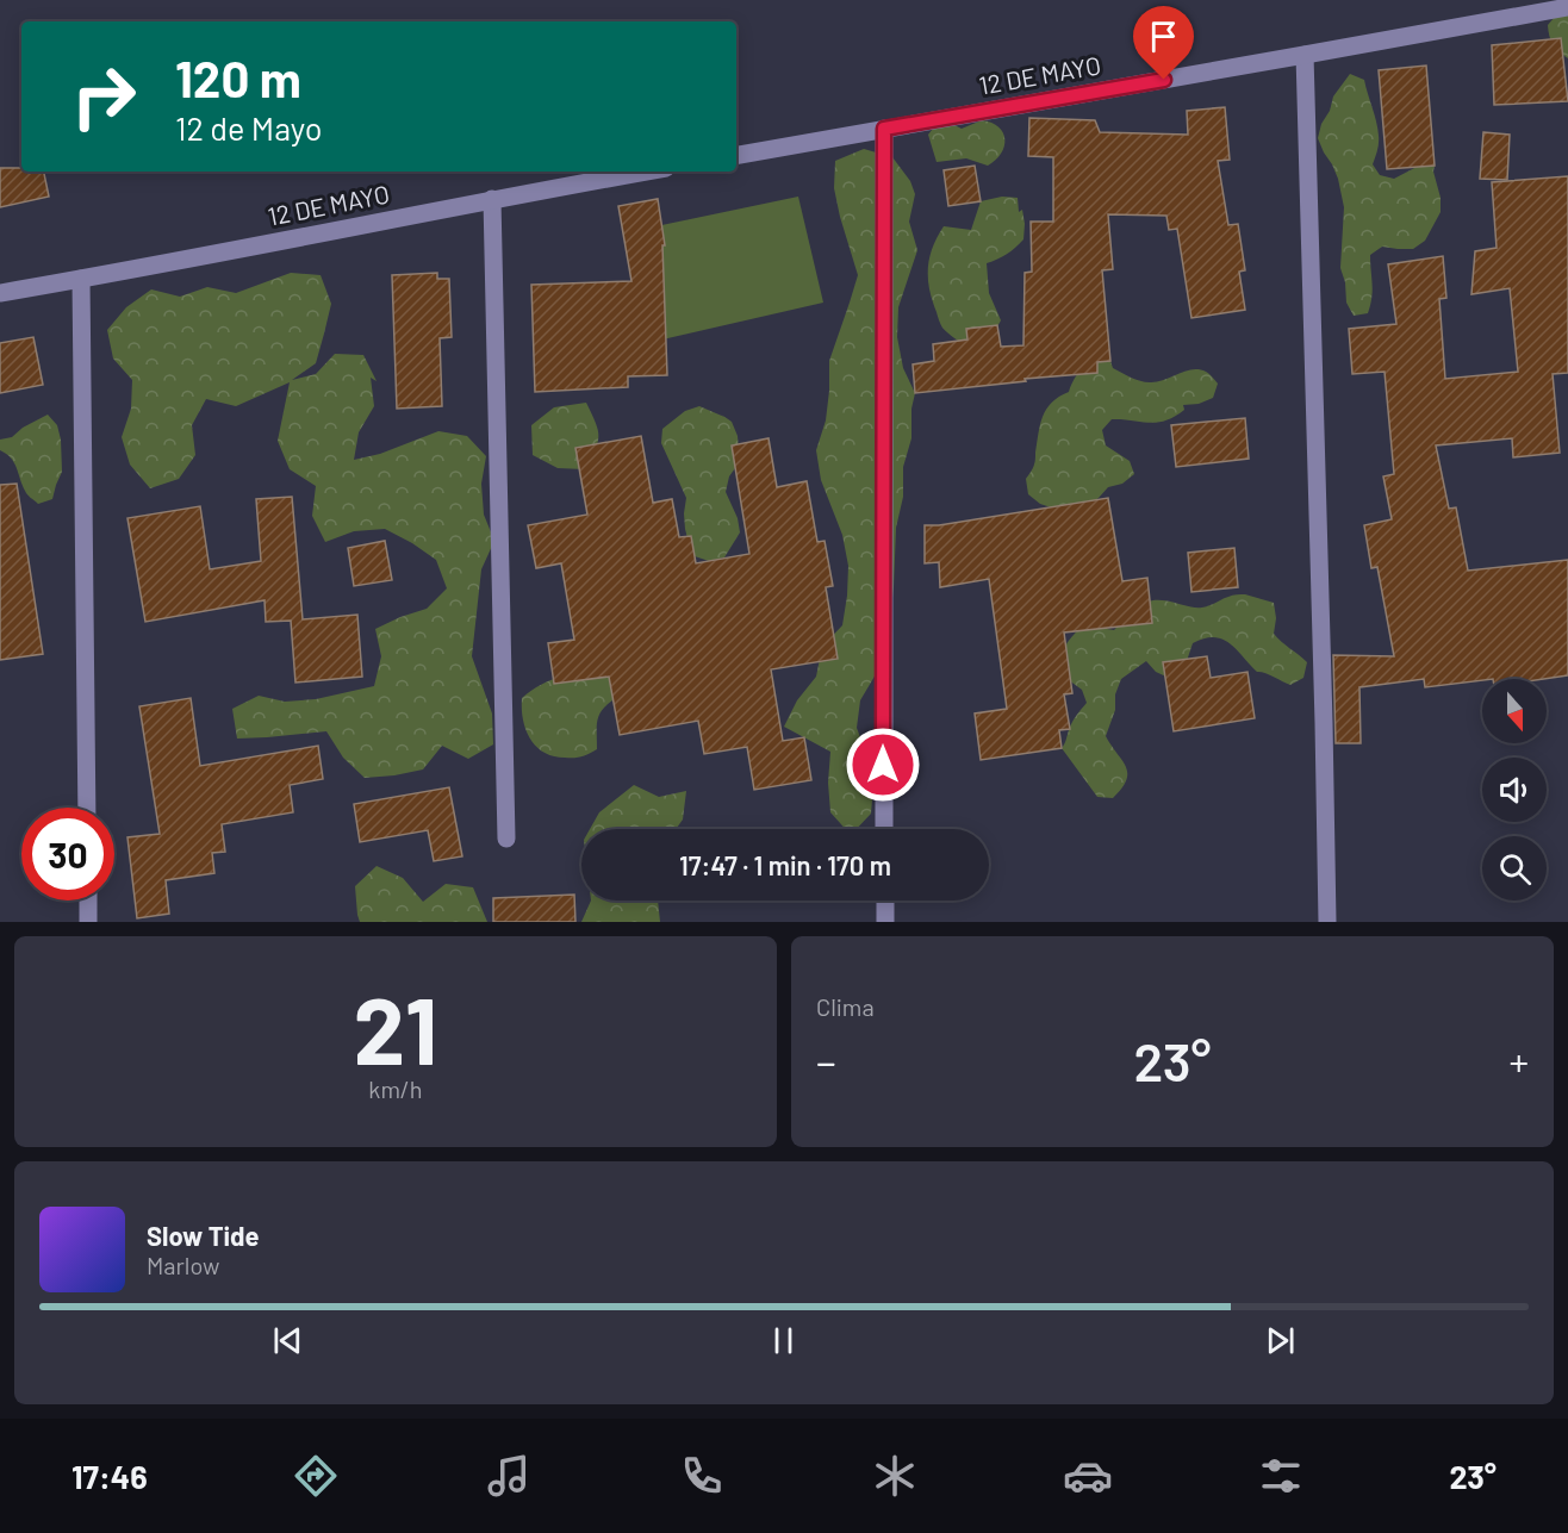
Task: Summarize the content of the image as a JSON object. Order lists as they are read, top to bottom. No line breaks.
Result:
{"streets":{"street":["12 DE MAYO"]},"north":"bottom","page":{"turn":["120 m","12 de Mayo"],"limit":"30","trip":"17:47 · 1 min · 170 m","tile":[["21","km/h"],"Clima"],"heat":["−","23°","+"],"song":["Slow Tide","Marlow"],"tabs":["17:46","23°"]}}
